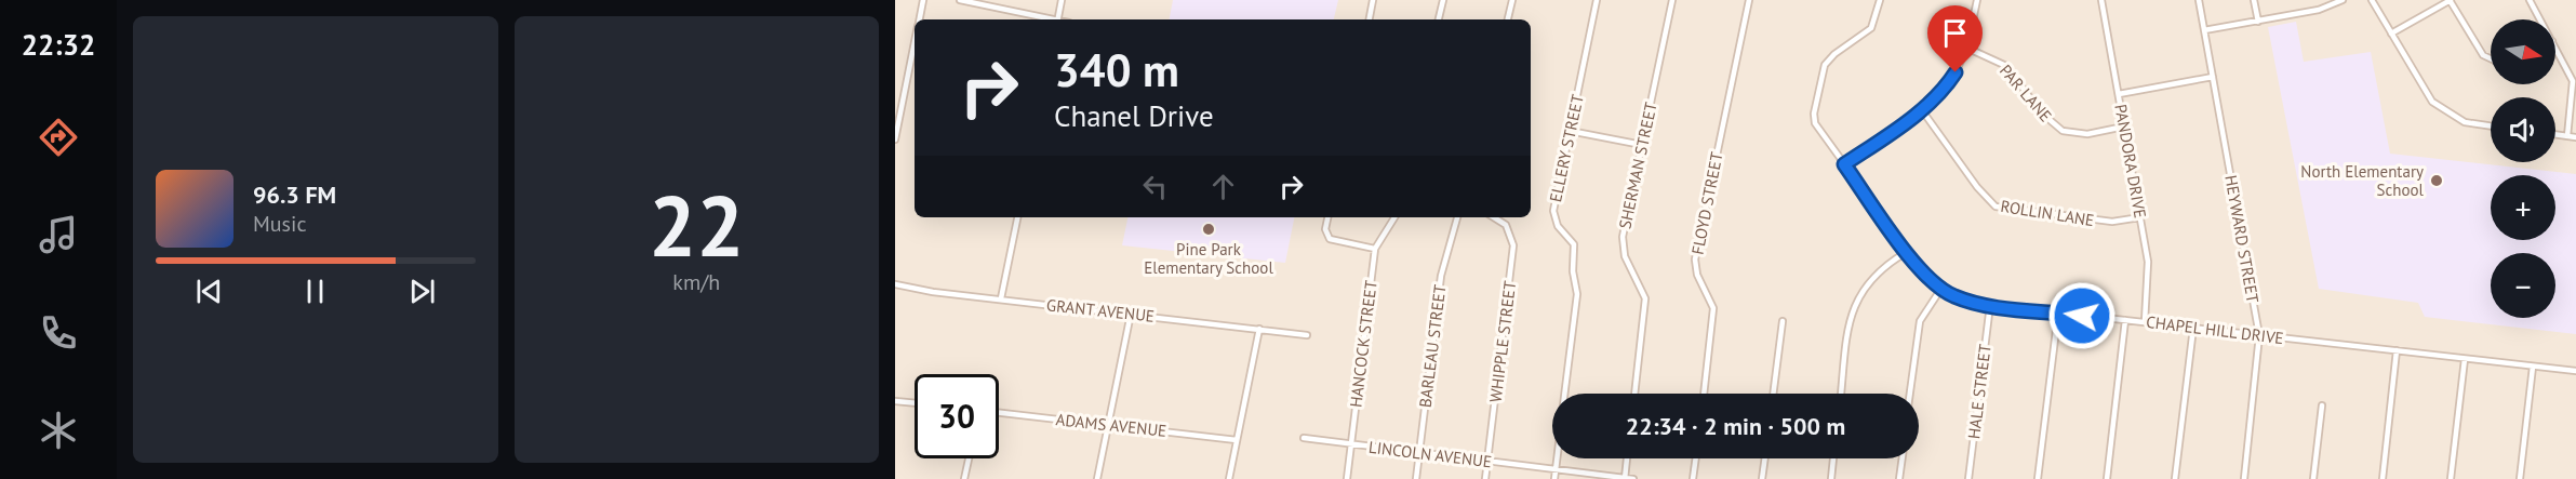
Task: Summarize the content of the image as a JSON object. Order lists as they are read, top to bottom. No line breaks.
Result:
{"streets":{"street":["PAR LANE","ELLERY STREET","PANDORA DRIVE","SHERMAN STREET","FLOYD STREET","ROLLIN LANE","HEYWARD STREET","GRANT AVENUE","CHAPEL HILL DRIVE","WHIPPLE STREET","HANCOCK STREET","BARLEAU STREET","HALE STREET","ADAMS AVENUE","LINCOLN AVENUE"]},"crossings":[["PAR LANE","PANDORA DRIVE"],["ELLERY STREET","LINCOLN AVENUE"],["PANDORA DRIVE","ROLLIN LANE"],["PANDORA DRIVE","CHAPEL HILL DRIVE"],["HEYWARD STREET","CHAPEL HILL DRIVE"],["CHAPEL HILL DRIVE","HALE STREET"],["WHIPPLE STREET","LINCOLN AVENUE"],["HANCOCK STREET","LINCOLN AVENUE"],["BARLEAU STREET","LINCOLN AVENUE"]],"places":["North Elementary School","Pine Park Elementary School"],"north":"right","page":{"tabs":"22:32","tile":["22","km/h"],"map_buttons":["+","−"],"turn":["340 m","Chanel Drive"],"song":["96.3 FM","Music"],"limit":"30","trip":"22:34 · 2 min · 500 m"}}
